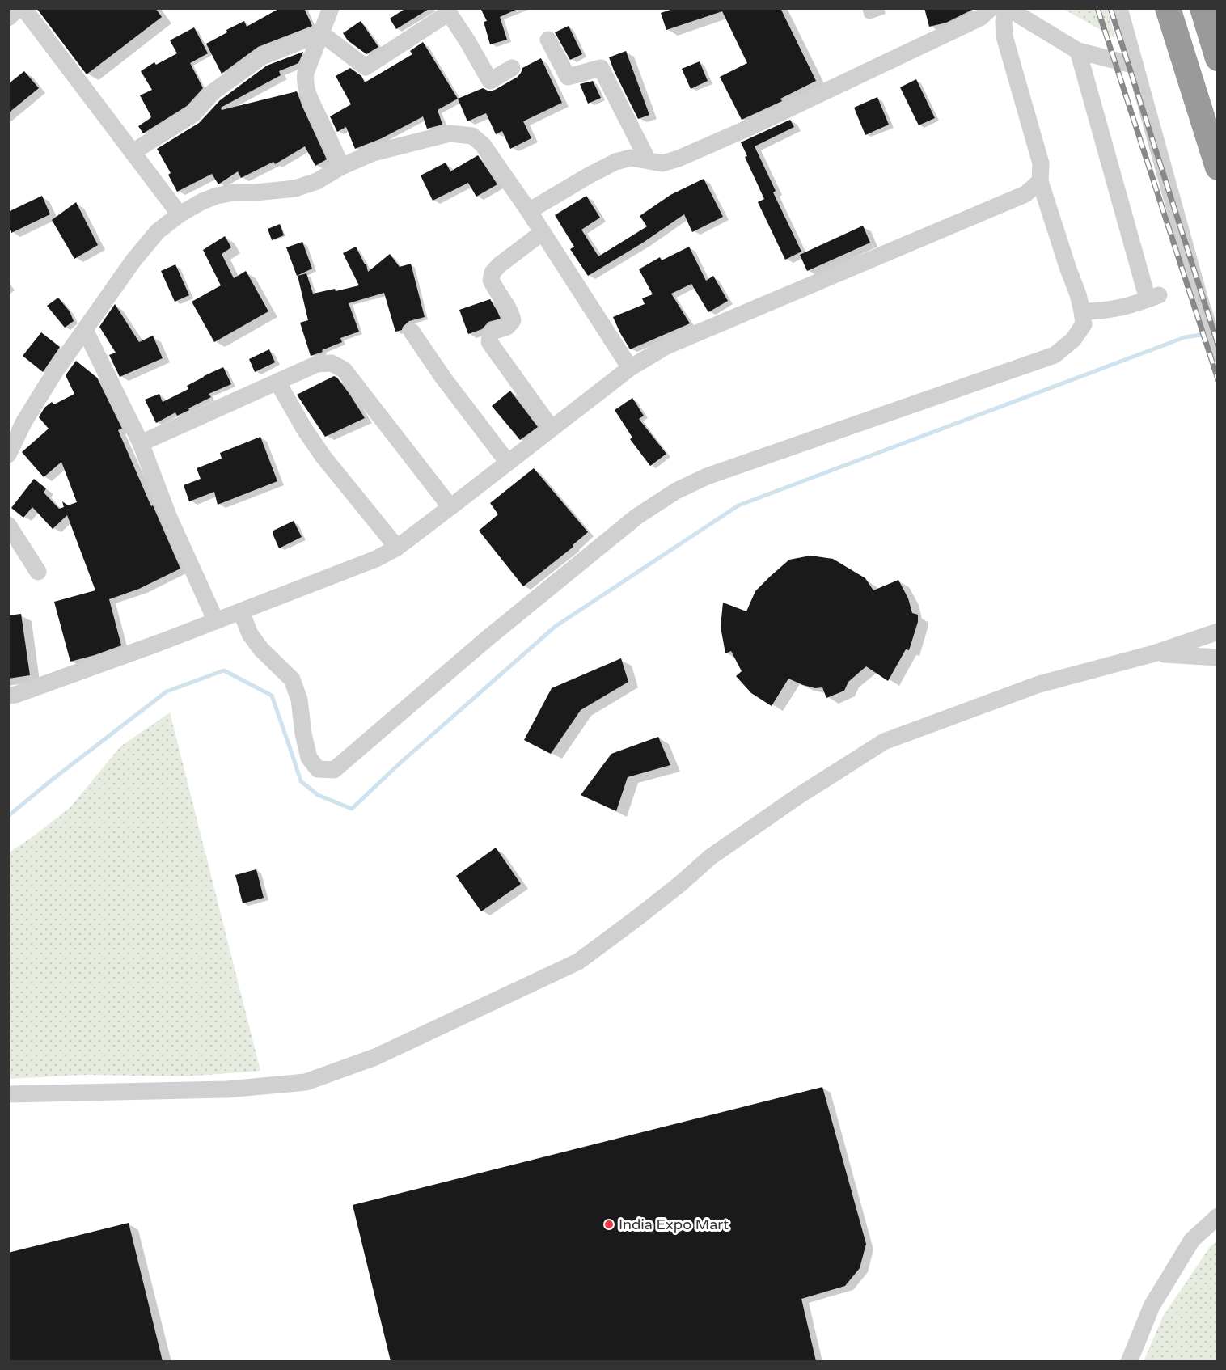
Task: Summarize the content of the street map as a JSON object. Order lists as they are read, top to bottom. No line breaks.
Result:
{"places":["India Expo Mart"]}
